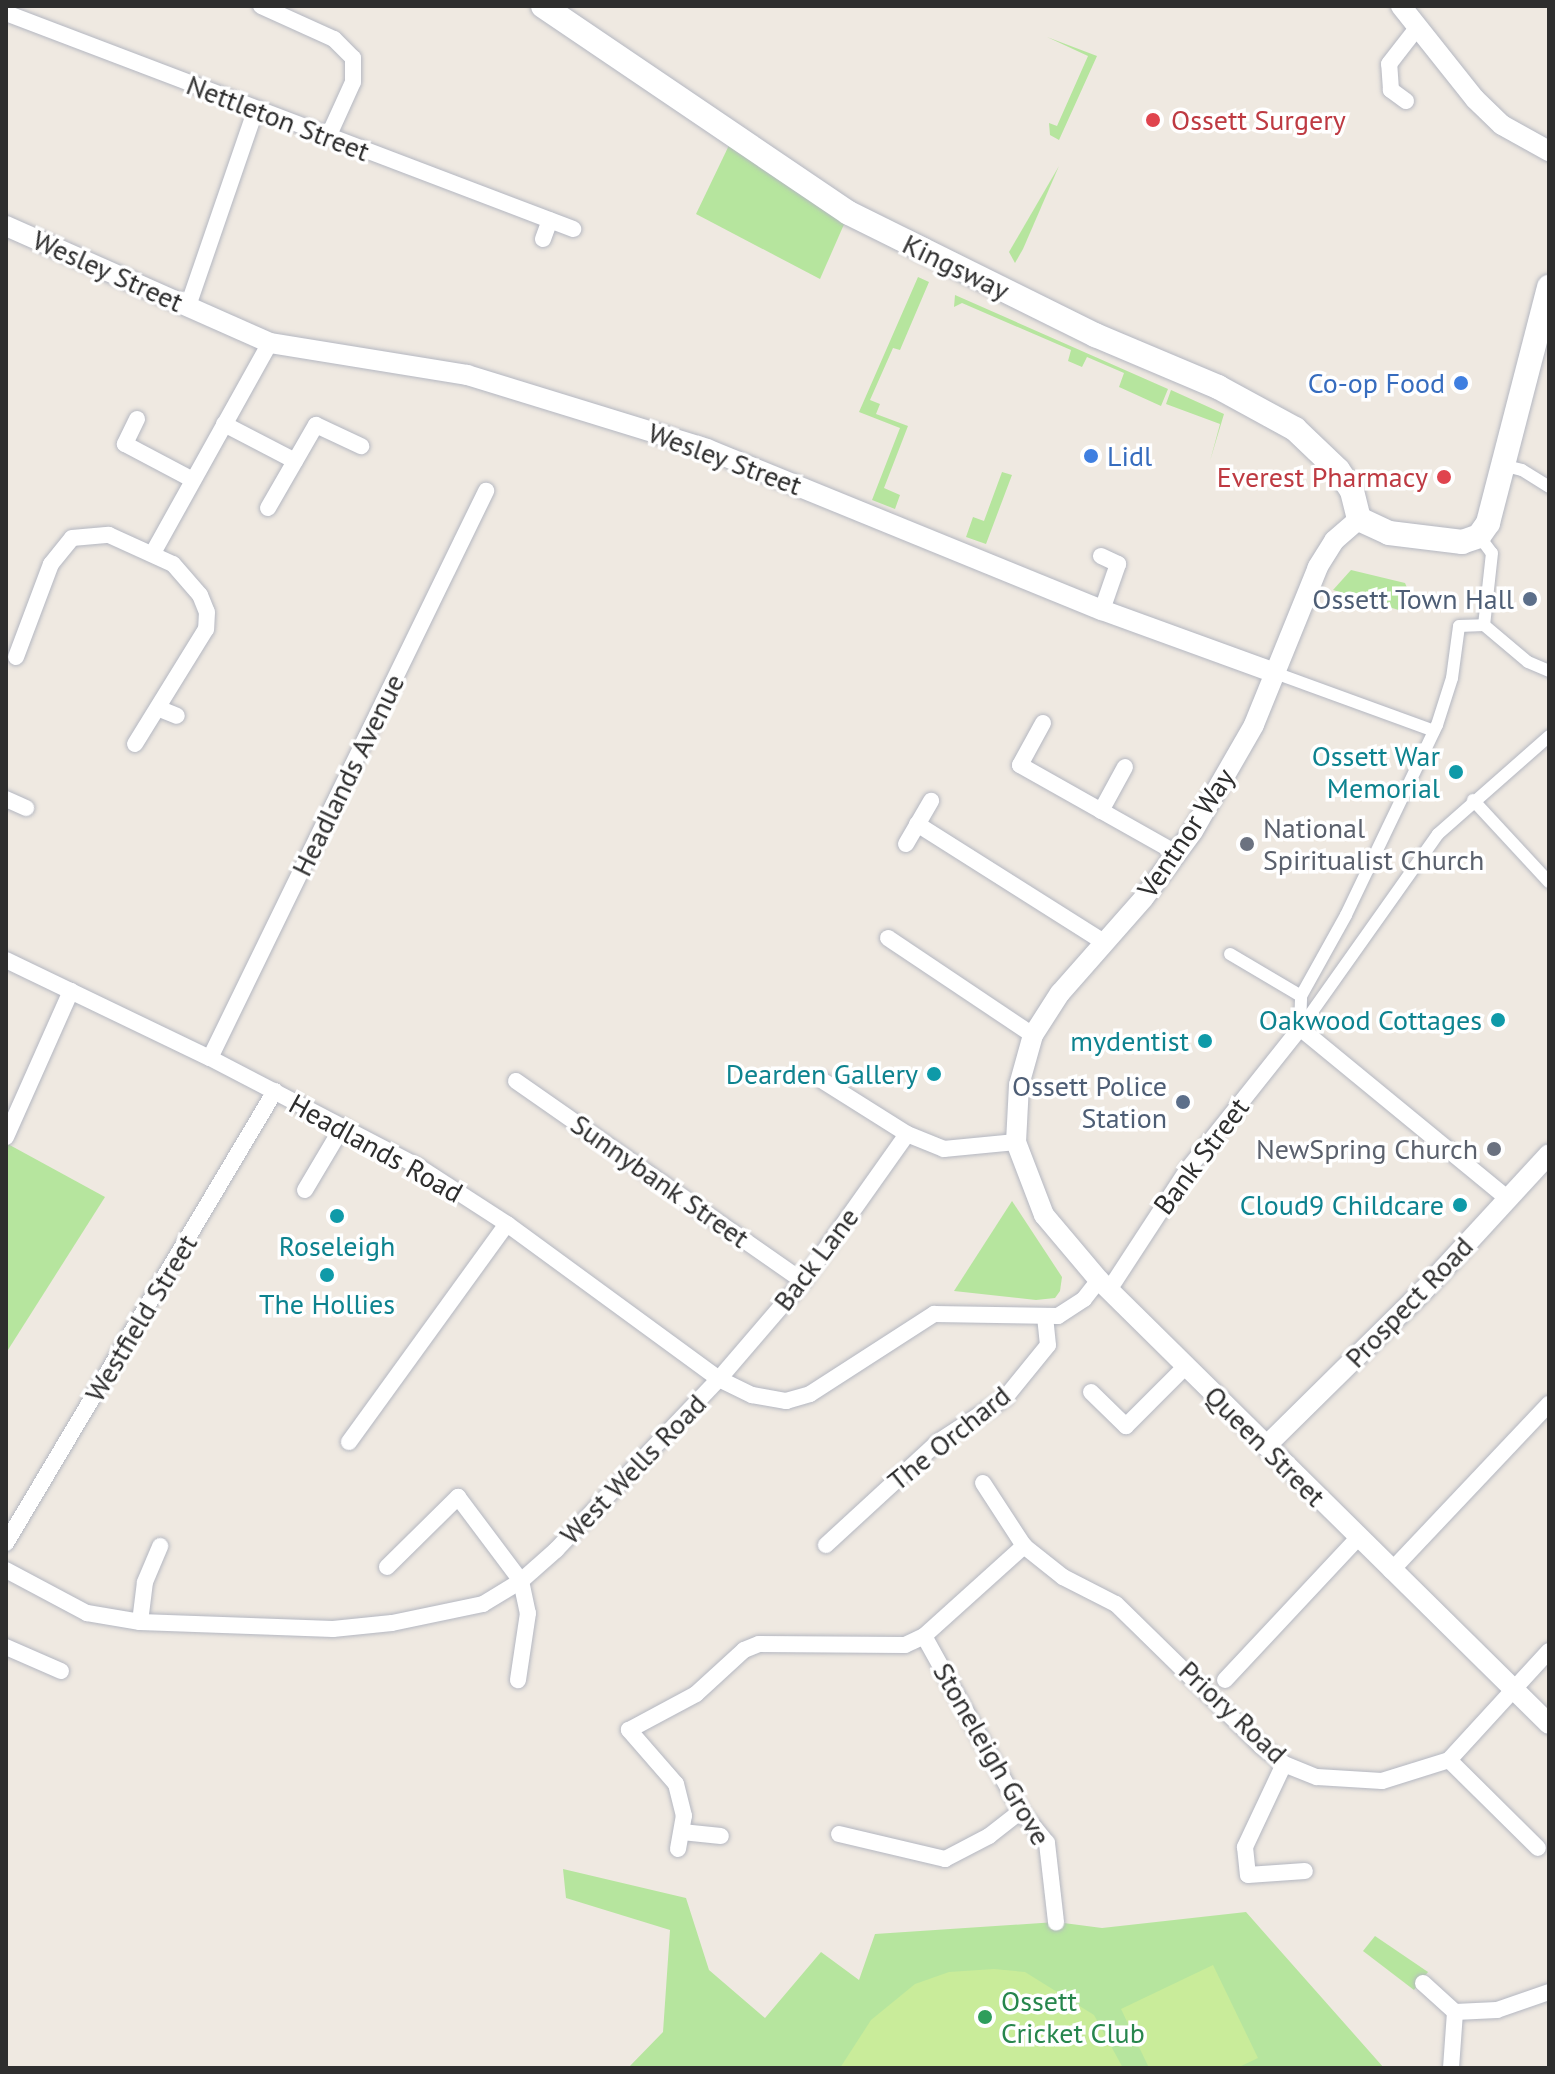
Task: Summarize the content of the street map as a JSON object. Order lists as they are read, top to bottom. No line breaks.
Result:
{"streets":{"main road":["Kingsway"],"street":["Nettleton Street","Wesley Street","Headlands Avenue","Ventnor Way","Headlands Road","Bank Street","Sunnybank Street","Back Lane","Prospect Road","Westfield Street","The Orchard","Queen Street","West Wells Road","Priory Road","Stoneleigh Grove"]},"crossings":[["Kingsway","Ventnor Way"],["Wesley Street","Ventnor Way"],["Headlands Avenue","Headlands Road"],["Ventnor Way","Queen Street"],["Headlands Road","Back Lane"],["Headlands Road","Westfield Street"],["Headlands Road","West Wells Road"],["Bank Street","Queen Street"],["Bank Street","West Wells Road"],["Sunnybank Street","Back Lane"],["Back Lane","West Wells Road"],["Prospect Road","Queen Street"],["The Orchard","West Wells Road"],["Queen Street","West Wells Road"],["Queen Street","Priory Road"]],"places":["Ossett Surgery","Co-op Food","Lidl","Everest Pharmacy","Ossett Town Hall","Ossett War Memorial","National Spiritualist Church","Oakwood Cottages","mydentist","Dearden Gallery","Ossett Police Station","NewSpring Church","Cloud9 Childcare","Roseleigh","The Hollies","Ossett Cricket Club"]}
